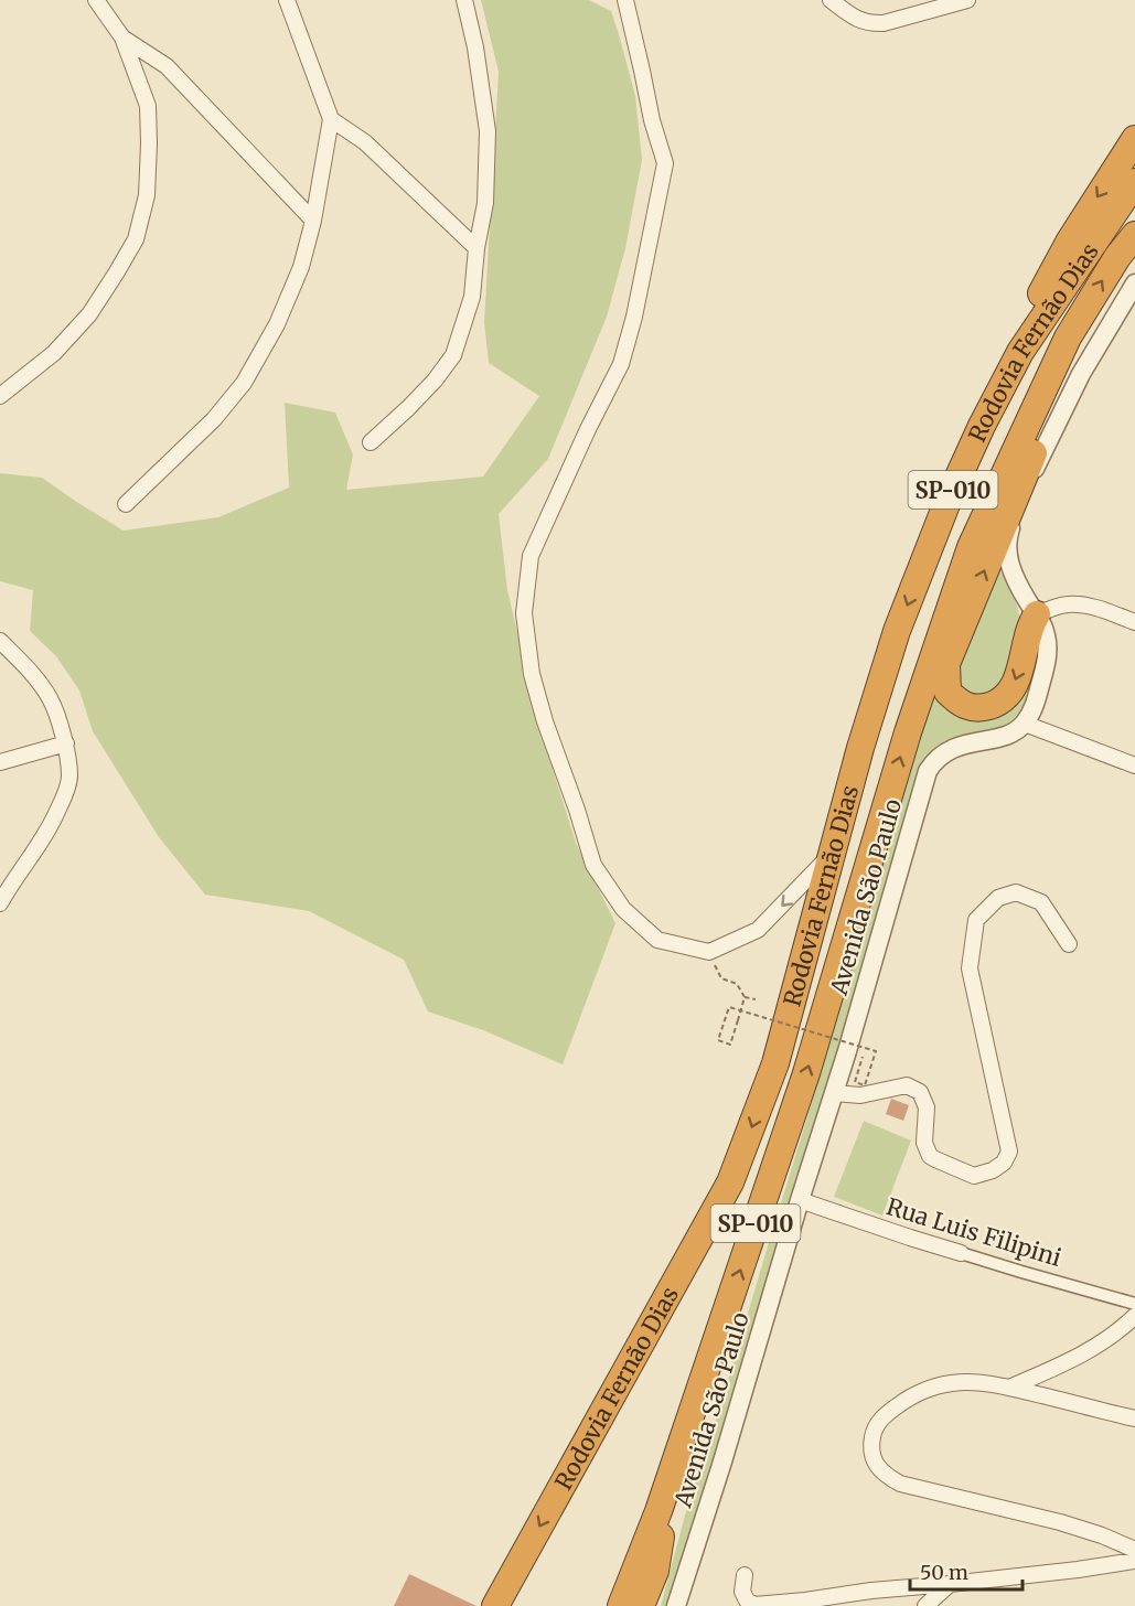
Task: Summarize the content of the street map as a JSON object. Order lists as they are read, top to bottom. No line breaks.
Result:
{"streets":{"highway":["Rodovia Fernão Dias","SP-010"],"street":["Avenida São Paulo","Rua Luis Filipini"]},"crossings":[["Avenida São Paulo","Rua Luis Filipini"]],"scale_bar":"50 m"}
